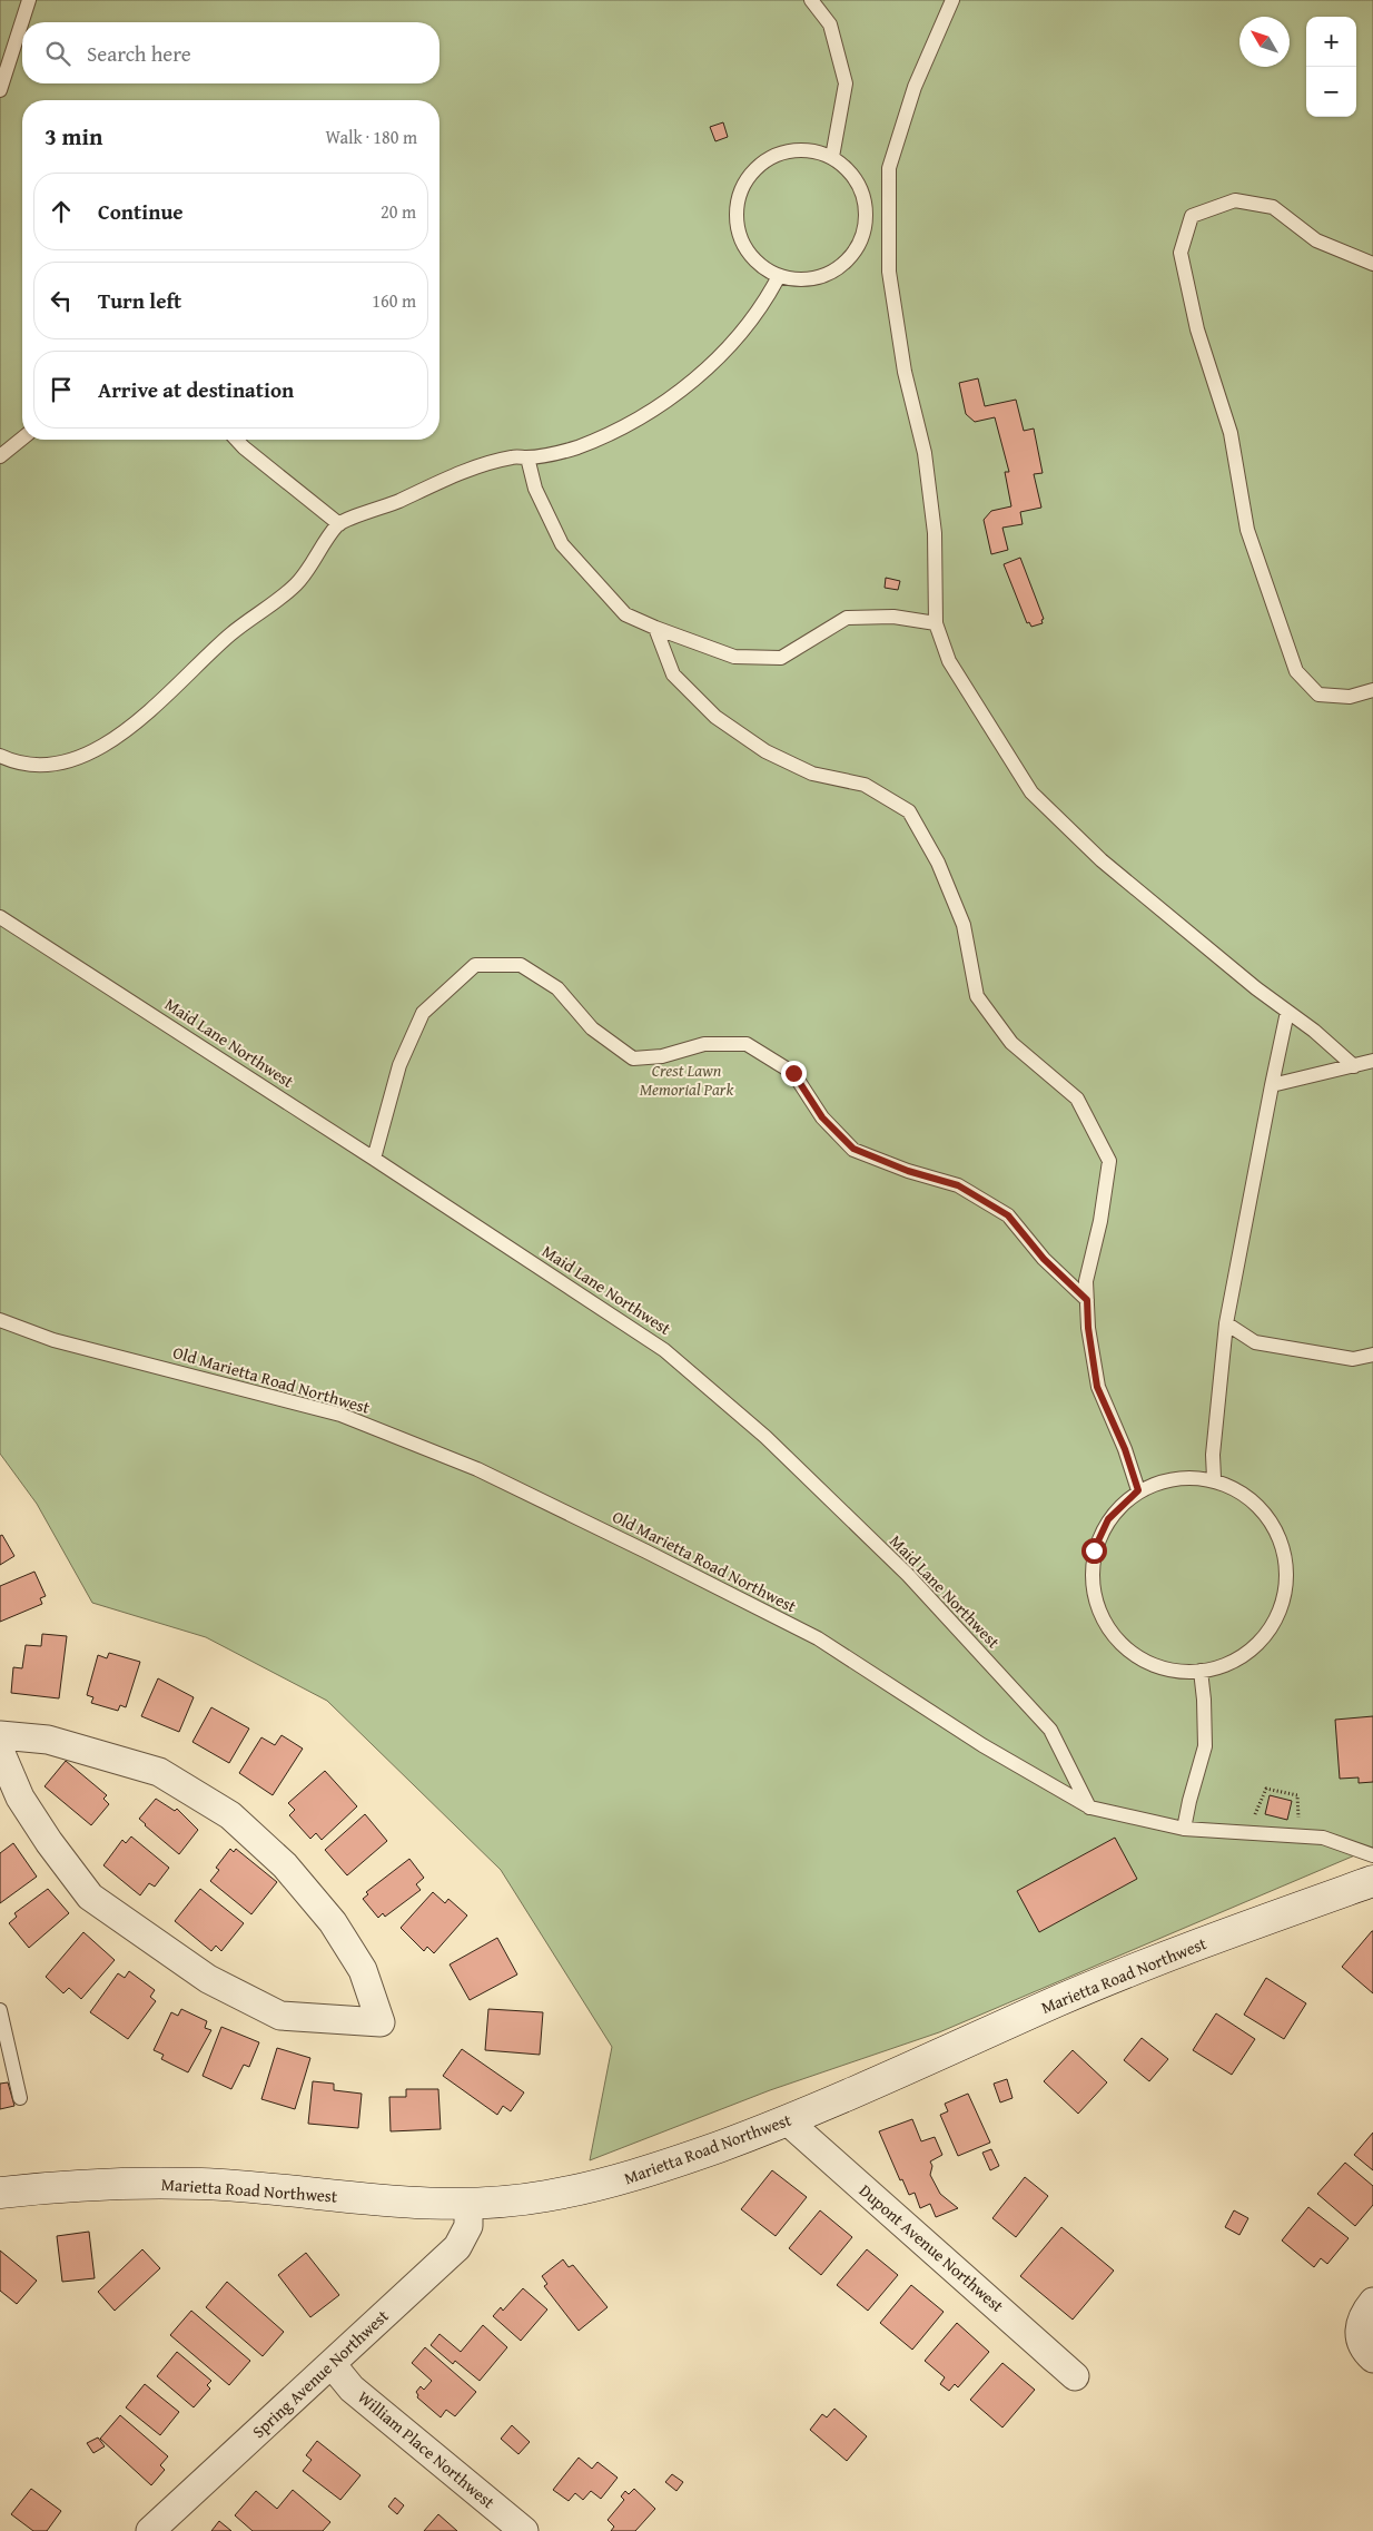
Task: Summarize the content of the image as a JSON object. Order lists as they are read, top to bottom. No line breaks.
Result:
{"streets":{"main road":["Marietta Road Northwest"],"street":["Dupont Avenue Northwest","Spring Avenue Northwest","William Place Northwest"],"lane":["Maid Lane Northwest","Old Marietta Road Northwest"]},"crossings":[["Maid Lane Northwest","Old Marietta Road Northwest"],["Marietta Road Northwest","Dupont Avenue Northwest"],["Marietta Road Northwest","Spring Avenue Northwest"],["Spring Avenue Northwest","William Place Northwest"]],"parks":["Crest Lawn Memorial Park"],"north":"top left","page":{"map_buttons":["+","−"],"search":"Search here","heading":["3 min","Walk · 180 m"],"list":[["Continue","20 m"],["Turn left","160 m"],"Arrive at destination"]}}
